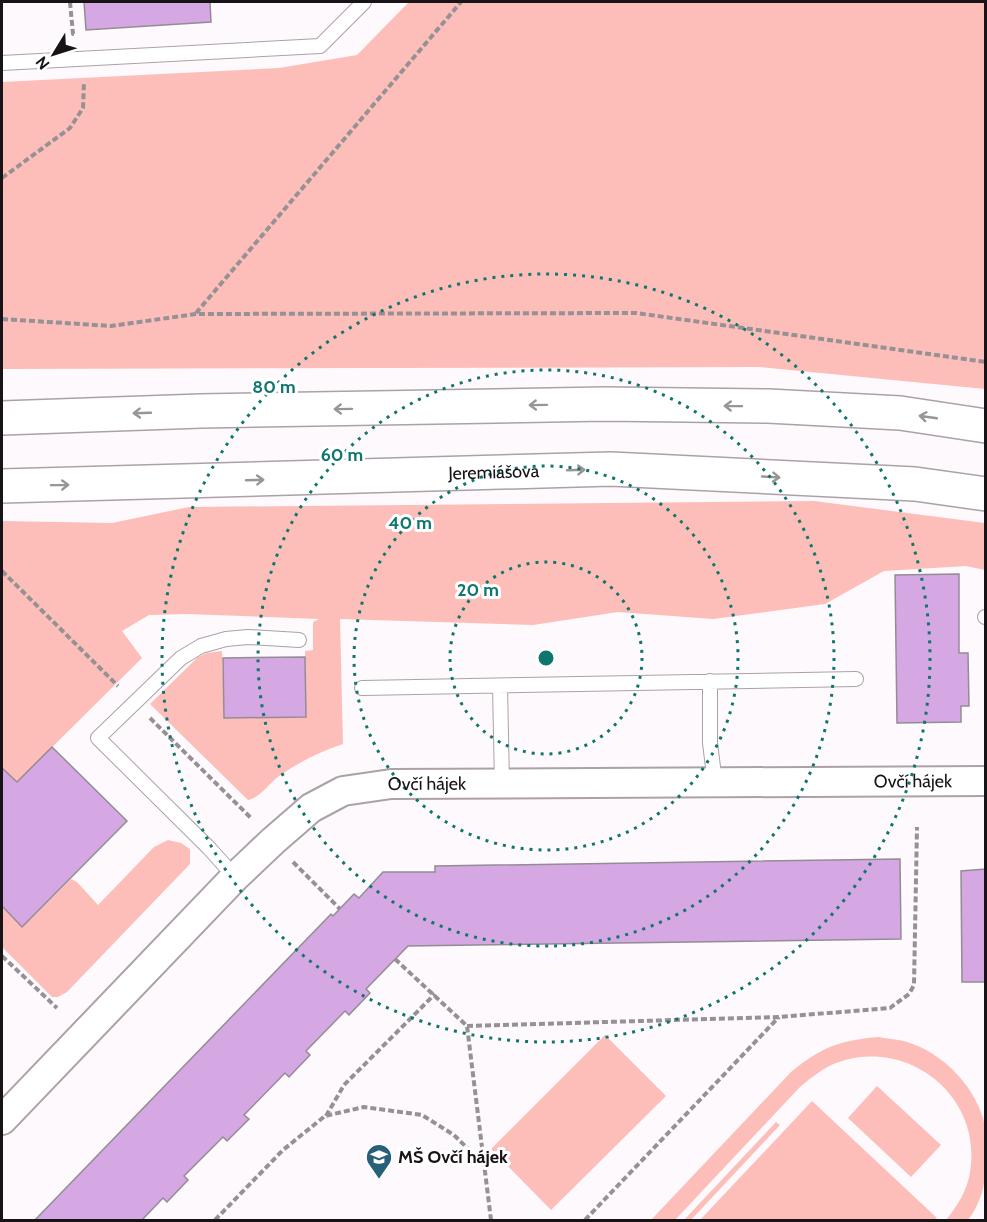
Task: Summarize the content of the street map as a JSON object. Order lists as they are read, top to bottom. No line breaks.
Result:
{"streets":{"main road":["Jeremiášova"],"street":["Ovčí hájek"]},"places":{"school or university":["MŠ Ovčí hájek"]},"north":"bottom left","rings":["80 m","60 m","40 m","20 m"]}
